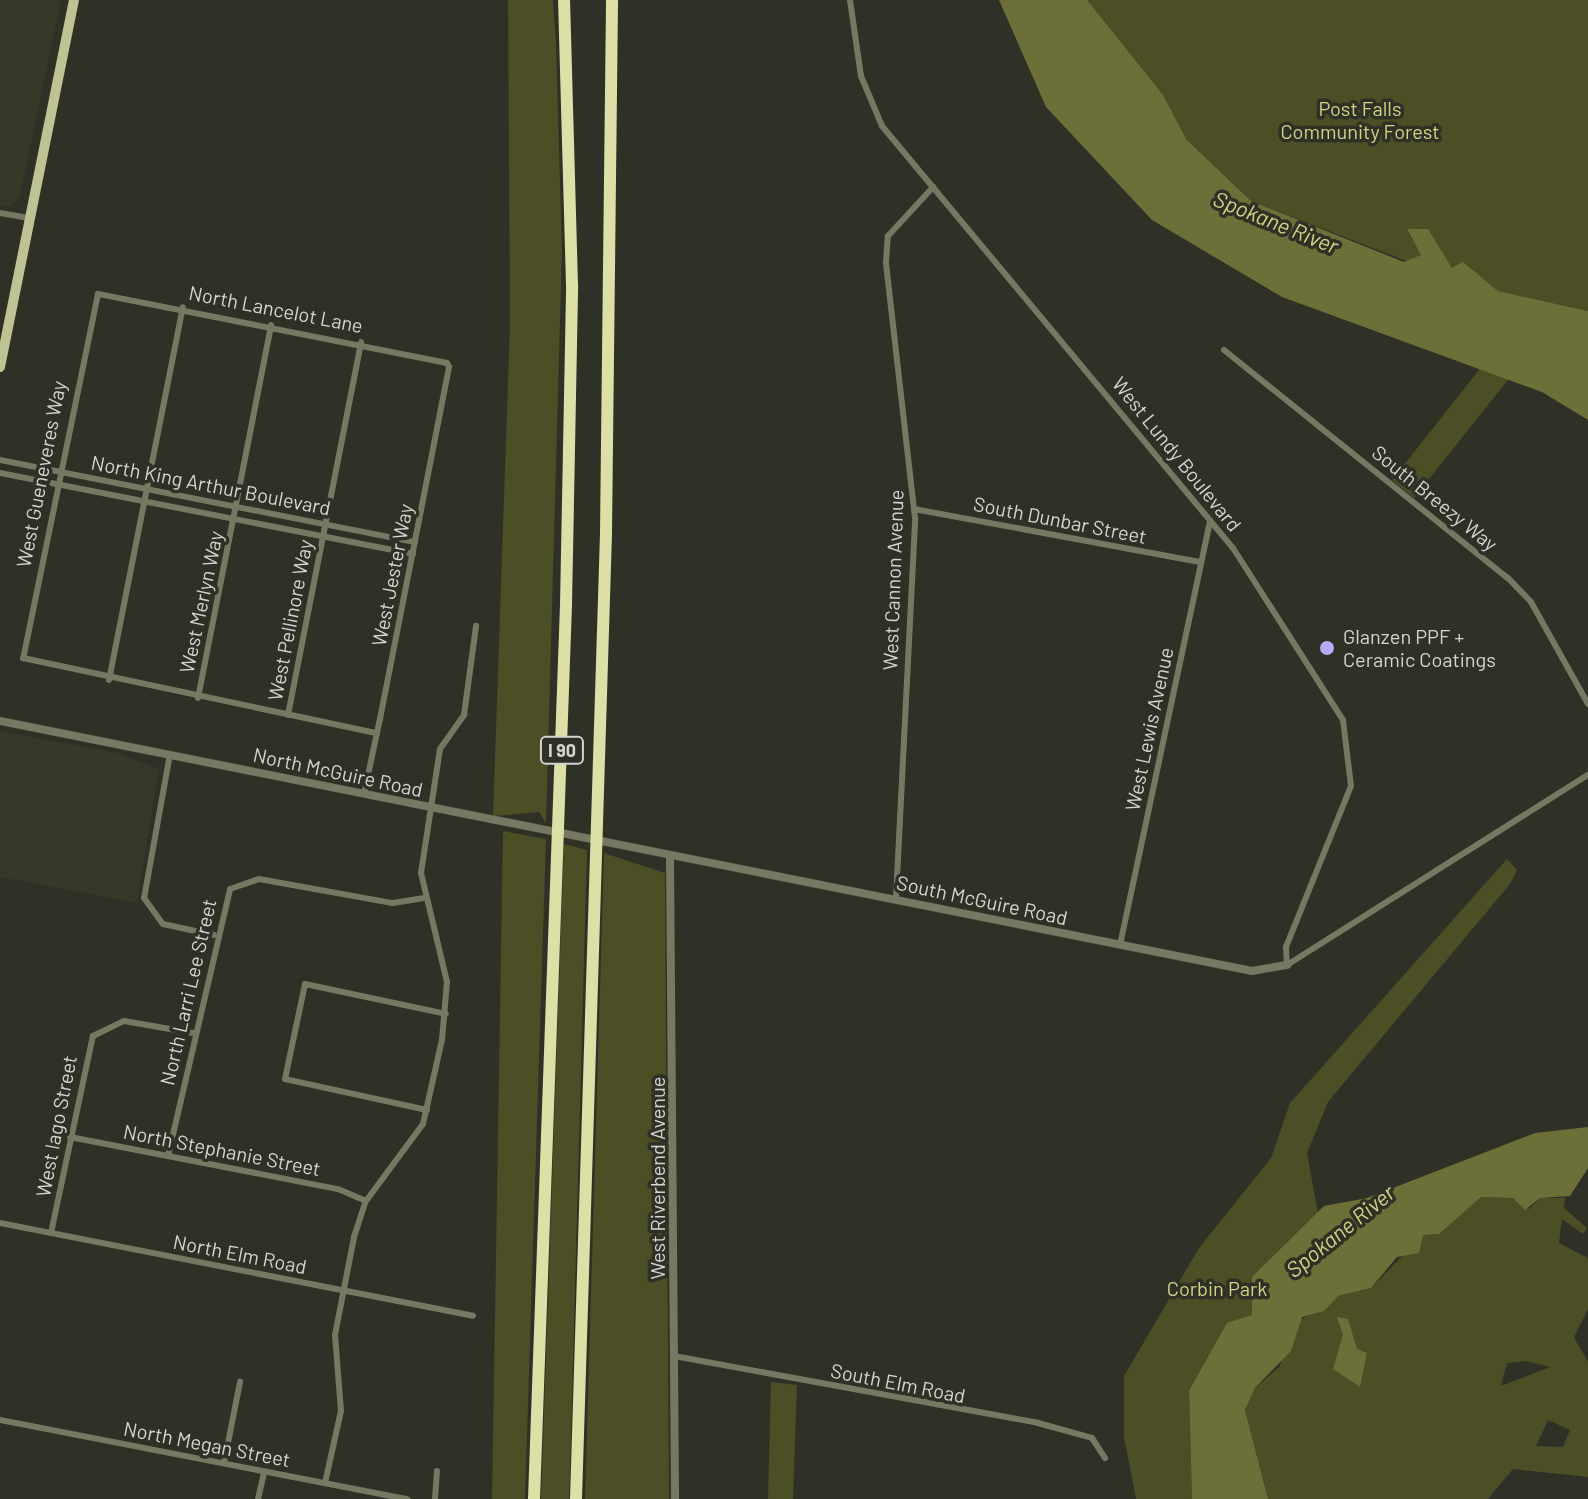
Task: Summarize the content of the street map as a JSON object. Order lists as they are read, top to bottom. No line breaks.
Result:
{"streets":{"highway":["I 90"],"street":["North Lancelot Lane","West Lundy Boulevard","West Gueneveres Way","North King Arthur Boulevard","South Breezy Way","South Dunbar Street","West Jester Way","West Cannon Avenue","West Merlyn Way","West Pellinore Way","West Lewis Avenue","North McGuire Road","South McGuire Road","North Larri Lee Street","West Iago Street","North Stephanie Street","West Riverbend Avenue","North Elm Road","South Elm Road","North Megan Street"]},"crossings":[["North Lancelot Lane","West Gueneveres Way"],["North Lancelot Lane","West Jester Way"],["North Lancelot Lane","West Merlyn Way"],["North Lancelot Lane","West Pellinore Way"],["West Lundy Boulevard","West Cannon Avenue"],["West Lundy Boulevard","West Lewis Avenue"],["West Lundy Boulevard","South McGuire Road"],["West Gueneveres Way","North King Arthur Boulevard"],["North King Arthur Boulevard","West Jester Way"],["North King Arthur Boulevard","West Merlyn Way"],["North King Arthur Boulevard","West Pellinore Way"],["South Dunbar Street","West Cannon Avenue"],["South Dunbar Street","West Lewis Avenue"],["West Jester Way","North McGuire Road"],["West Cannon Avenue","South McGuire Road"],["West Lewis Avenue","South McGuire Road"],["North McGuire Road","South McGuire Road"],["North McGuire Road","West Riverbend Avenue"],["South McGuire Road","West Riverbend Avenue"],["North Larri Lee Street","West Iago Street"],["North Larri Lee Street","North Stephanie Street"],["West Iago Street","North Stephanie Street"],["West Iago Street","North Elm Road"],["West Riverbend Avenue","South Elm Road"]],"water":["Spokane River"],"parks":["Post Falls Community Forest","Corbin Park"],"places":["Glanzen PPF + Ceramic Coatings"]}
